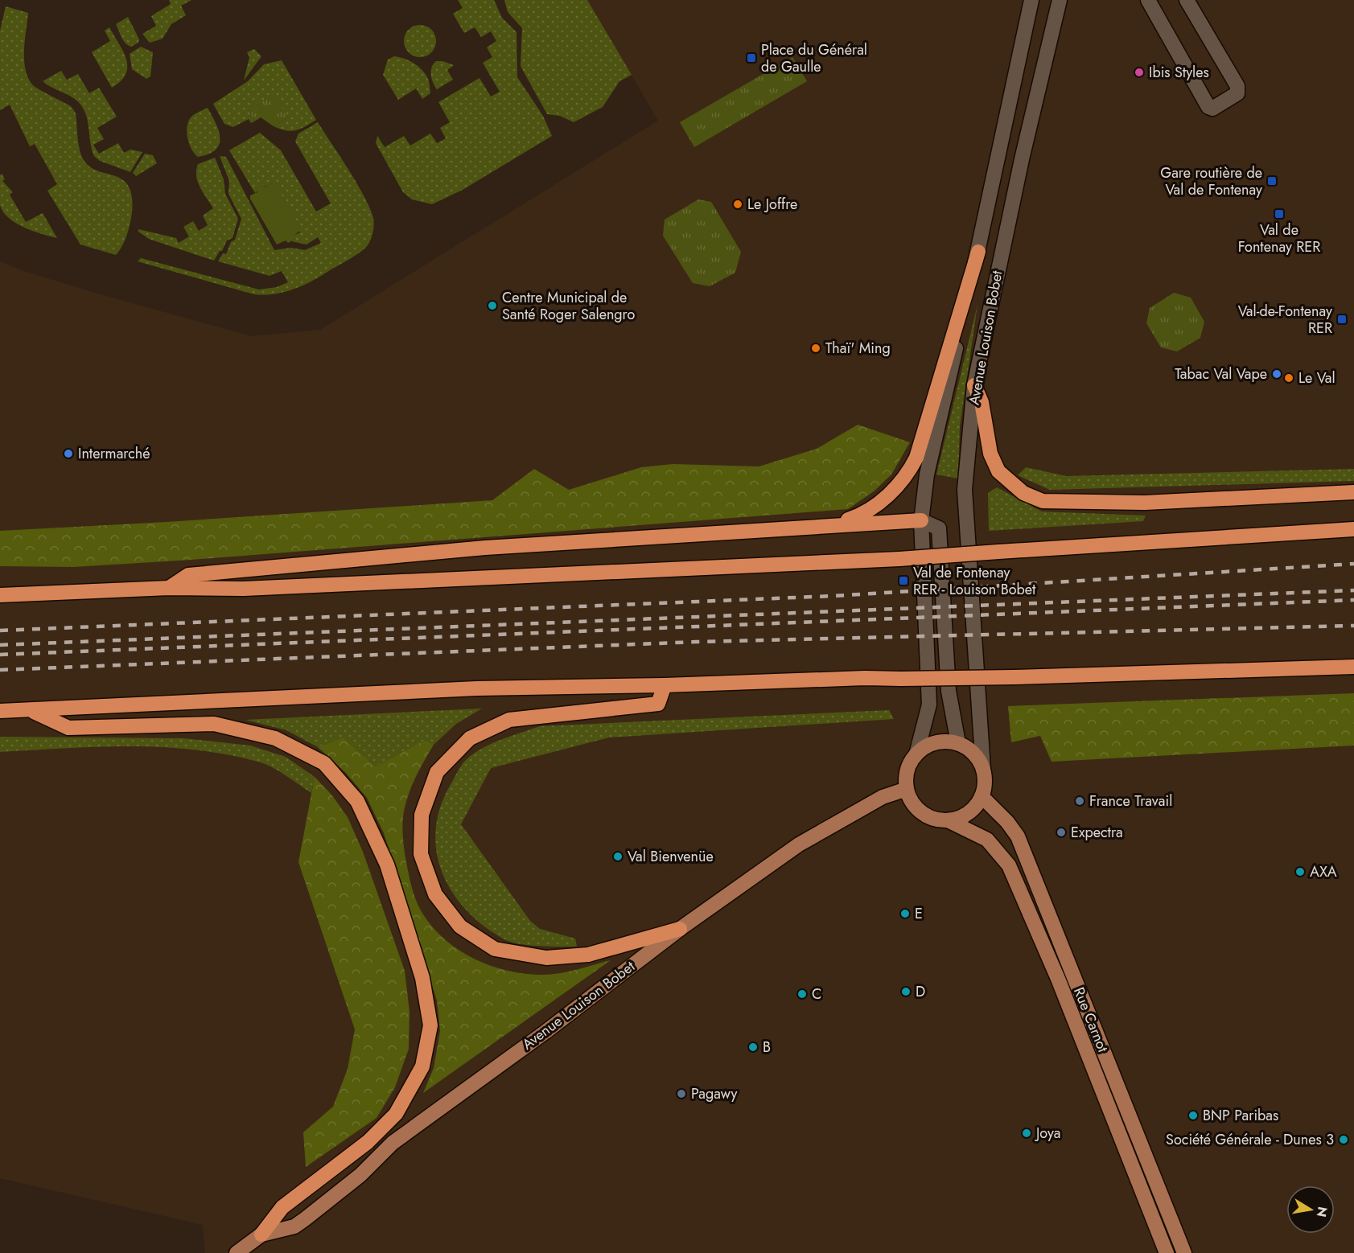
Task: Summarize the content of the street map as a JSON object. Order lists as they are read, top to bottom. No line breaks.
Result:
{"streets":{"main road":["Avenue Louison Bobet","Rue Carnot"]},"crossings":[["Avenue Louison Bobet","Rue Carnot"]],"places":{"transit":["Place du Général de Gaulle","Gare routière de Val de Fontenay","Val de Fontenay RER","Val-de-Fontenay RER","Val de Fontenay RER - Louison Bobet"],"other":["Ibis Styles","Le Joffre","Centre Municipal de Santé Roger Salengro","Thaï' Ming","Tabac Val Vape","Le Val","Intermarché","France Travail","Expectra","Val Bienvenüe","AXA","E","D","C","B","Pagawy","BNP Paribas","Joya","Société Générale - Dunes 3"]},"north":"right"}
